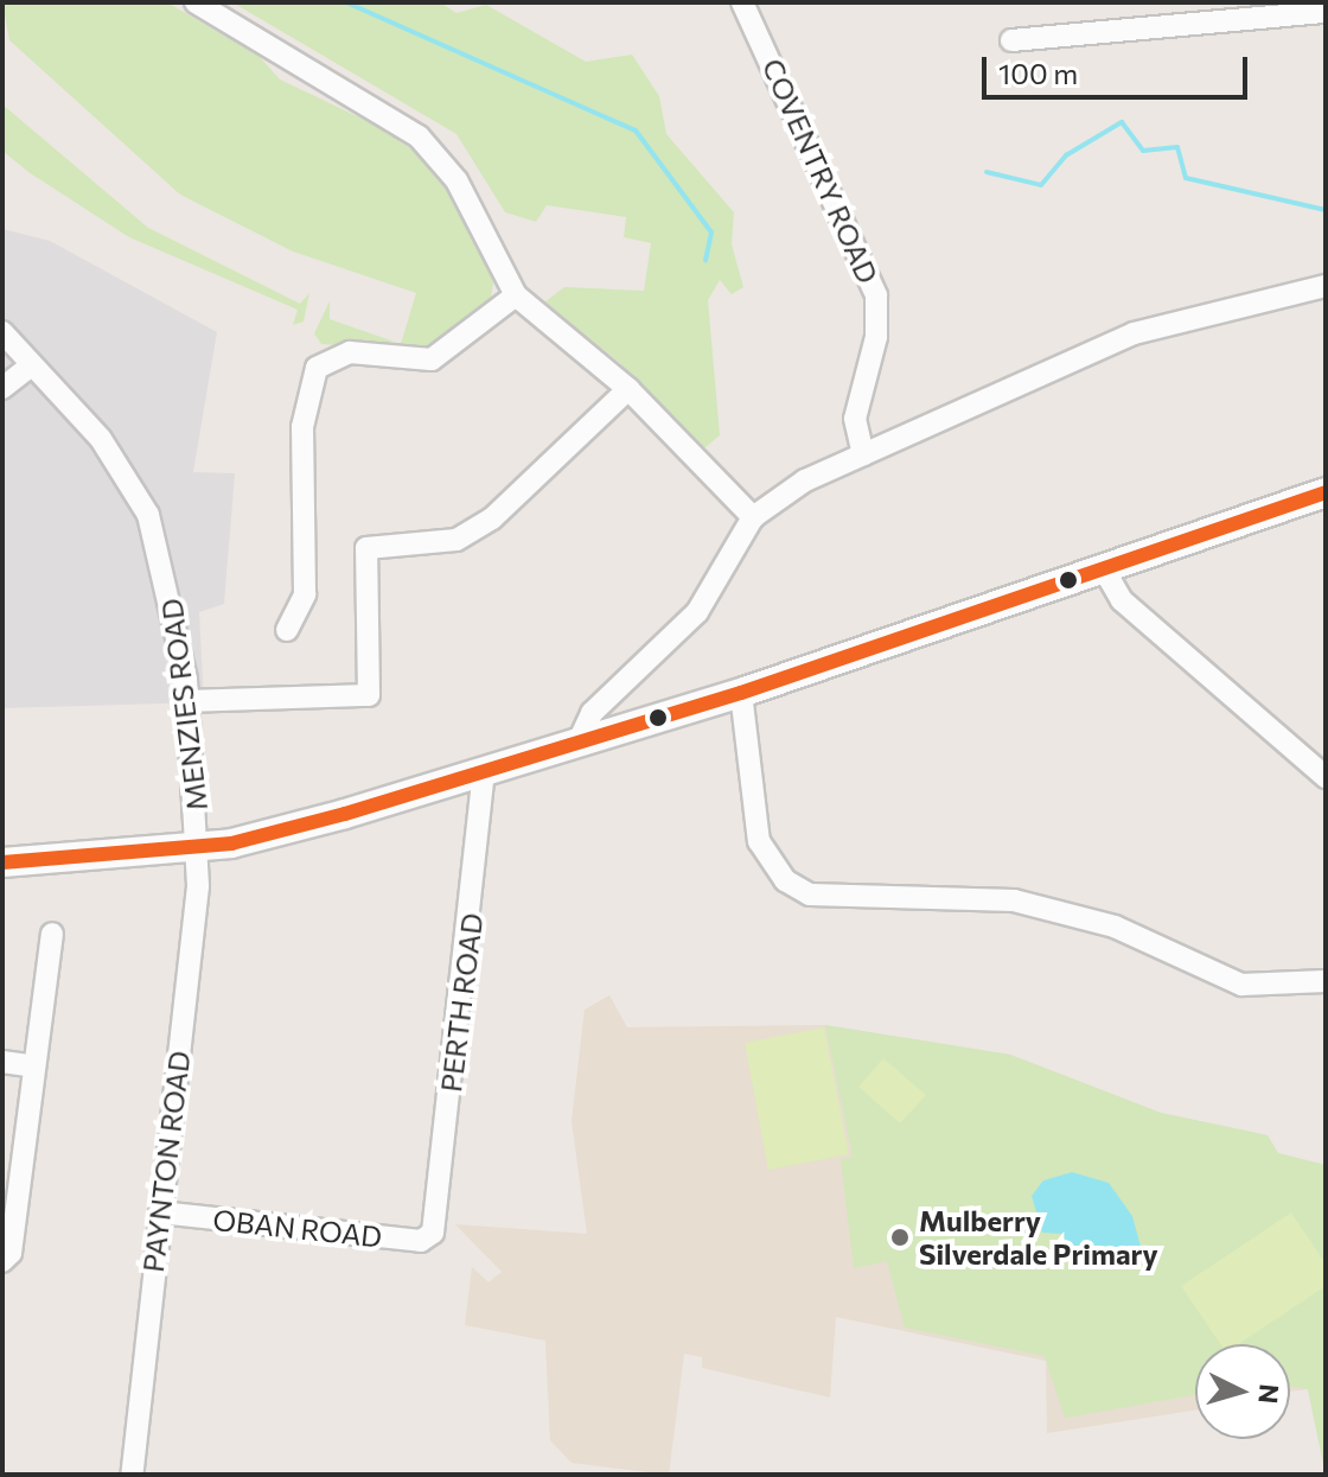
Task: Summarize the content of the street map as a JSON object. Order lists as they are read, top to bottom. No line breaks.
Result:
{"streets":{"street":["COVENTRY ROAD","MENZIES ROAD","PERTH ROAD","PAYNTON ROAD","OBAN ROAD"]},"crossings":[["MENZIES ROAD","PAYNTON ROAD"],["PERTH ROAD","OBAN ROAD"],["PAYNTON ROAD","OBAN ROAD"]],"places":["Mulberry Silverdale Primary"],"scale_bar":"100 m","north":"right"}
